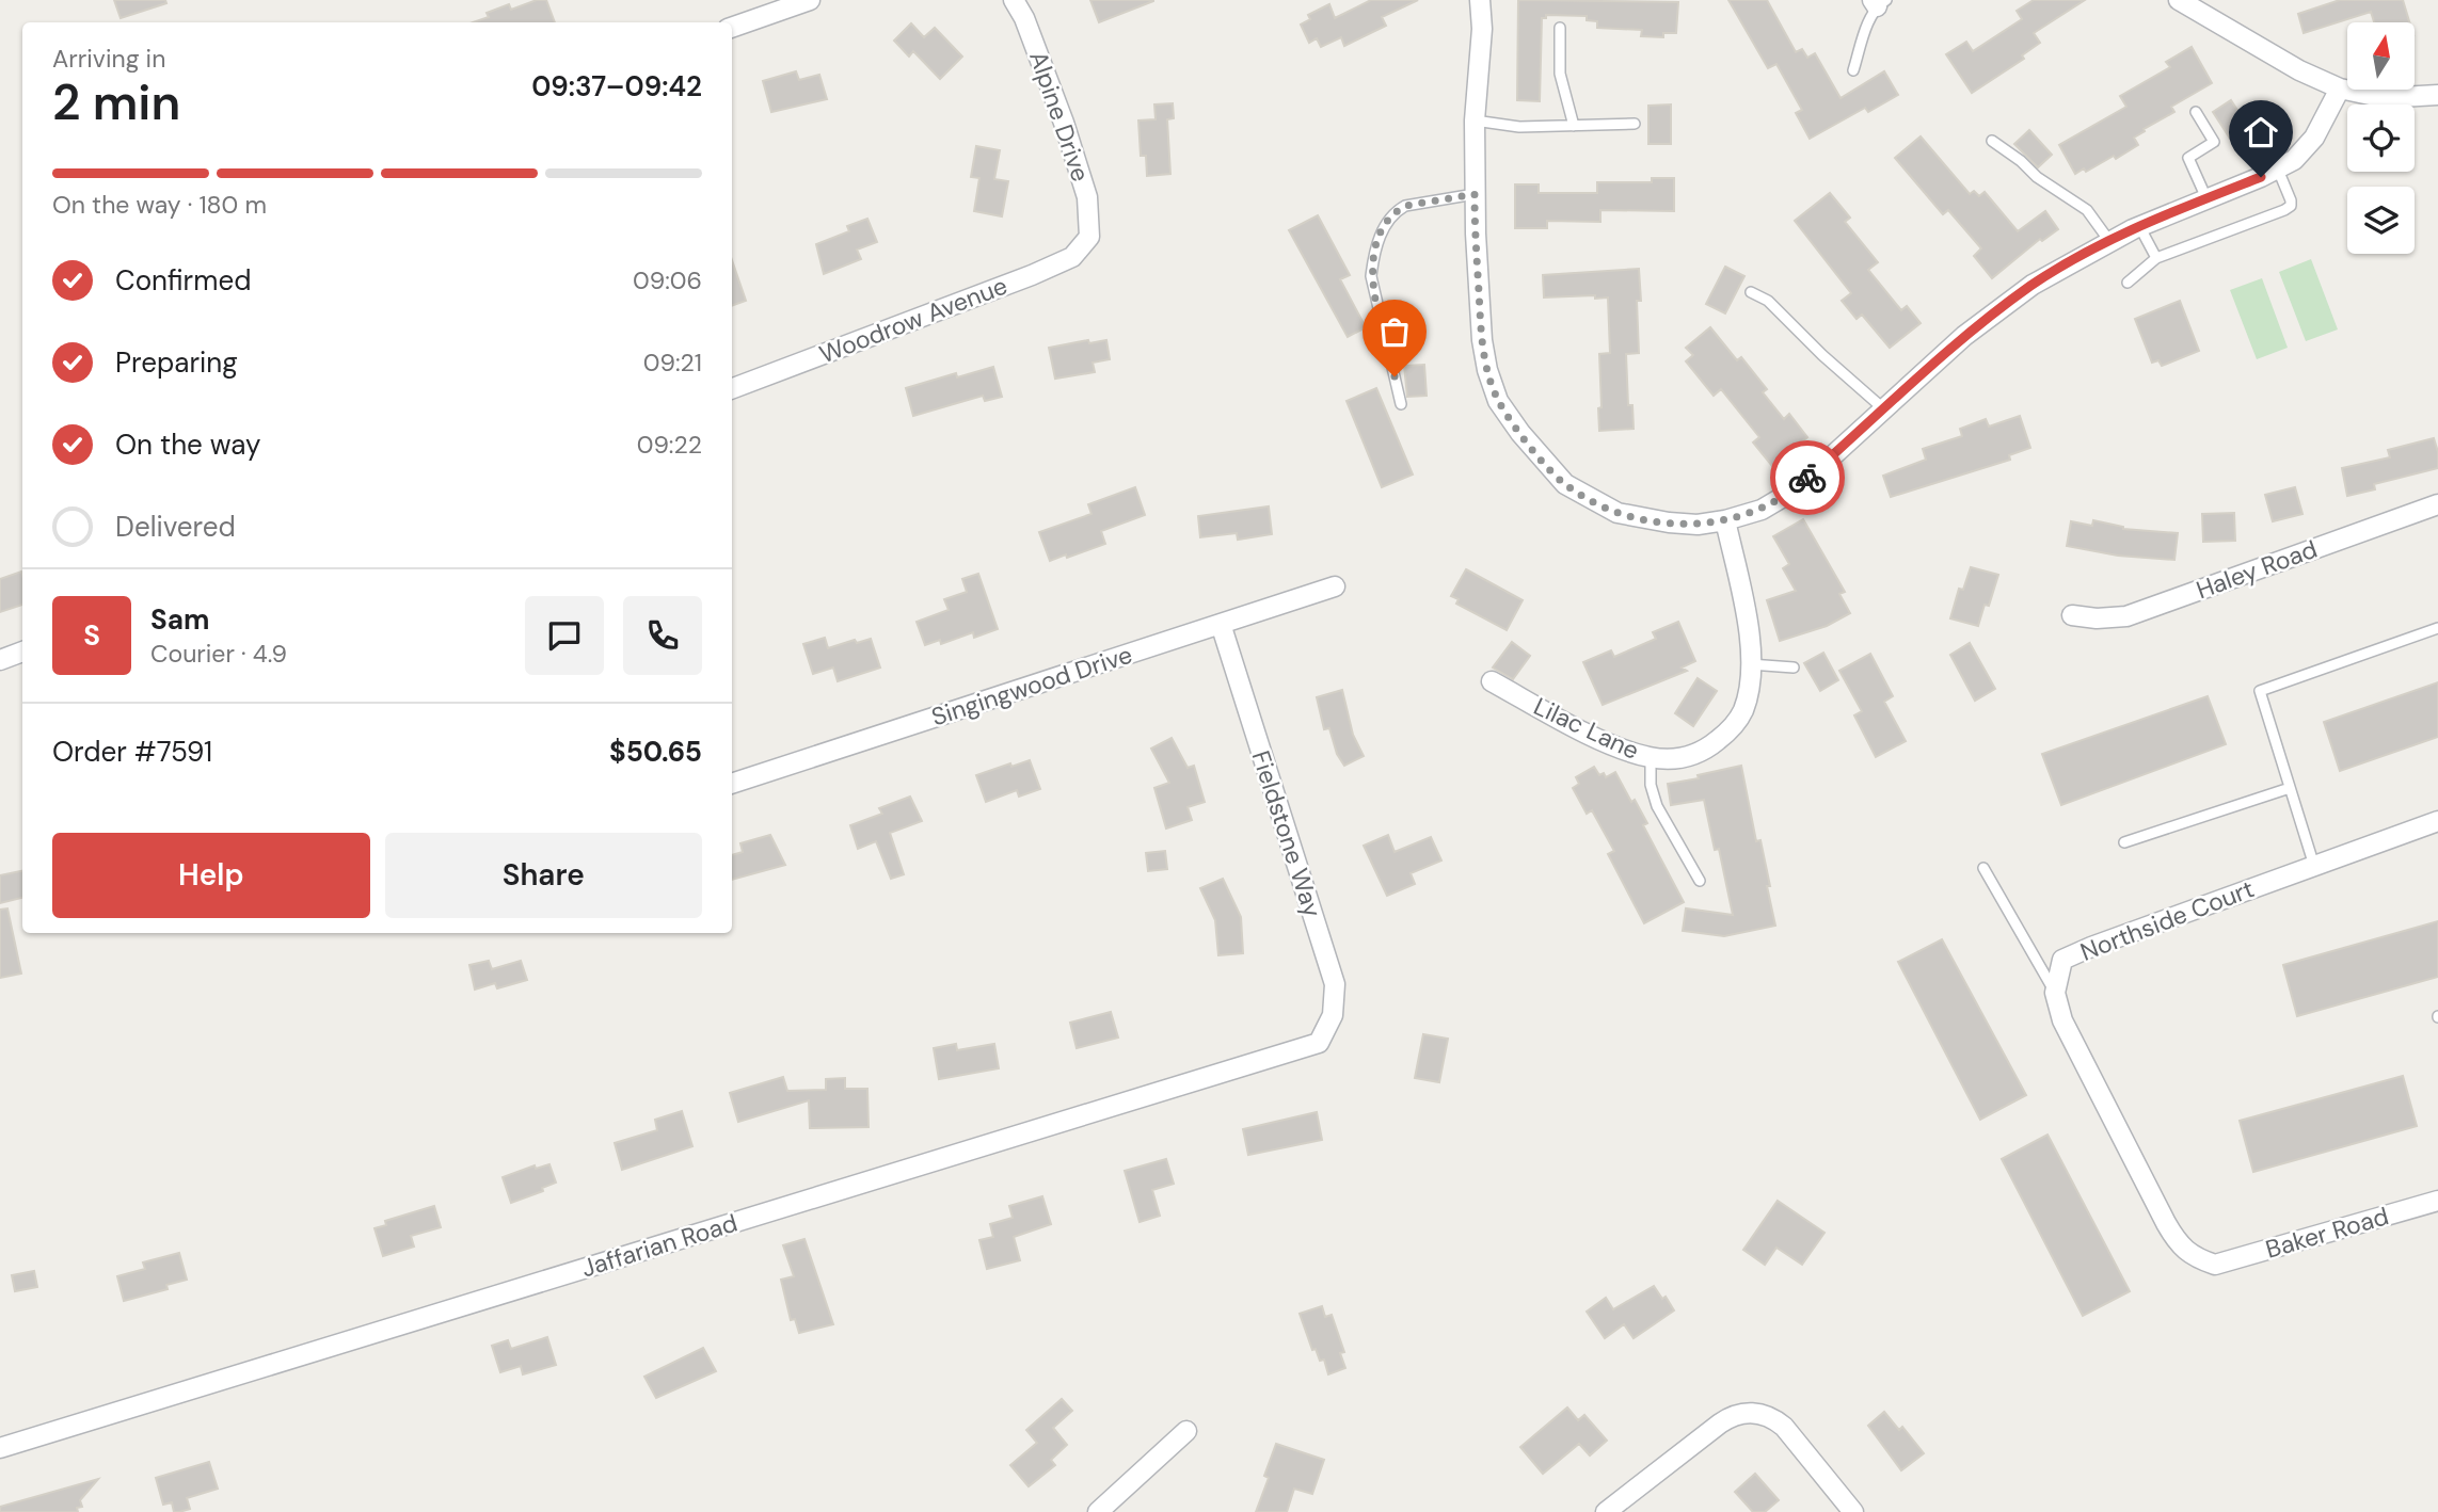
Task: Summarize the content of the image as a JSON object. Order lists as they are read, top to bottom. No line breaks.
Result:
{"streets":{"street":["Alpine Drive","Woodrow Avenue","Haley Road","Singingwood Drive","Lilac Lane","Fieldstone Way","Northside Court","Baker Road","Jaffarian Road"]},"crossings":[["Alpine Drive","Woodrow Avenue"],["Singingwood Drive","Fieldstone Way"],["Fieldstone Way","Jaffarian Road"],["Northside Court","Baker Road"]],"north":"top","page":{"heading":["2 min","Arriving in","09:37–09:42"],"panel":["Sam","Courier · 4.9","Order #7591","$50.65"],"bar":"On the way · 180 m","list":[["Confirmed","09:06"],["Preparing","09:21"],["On the way","09:22"],"Delivered"],"round":"S","buttons":["Help","Share"]}}
